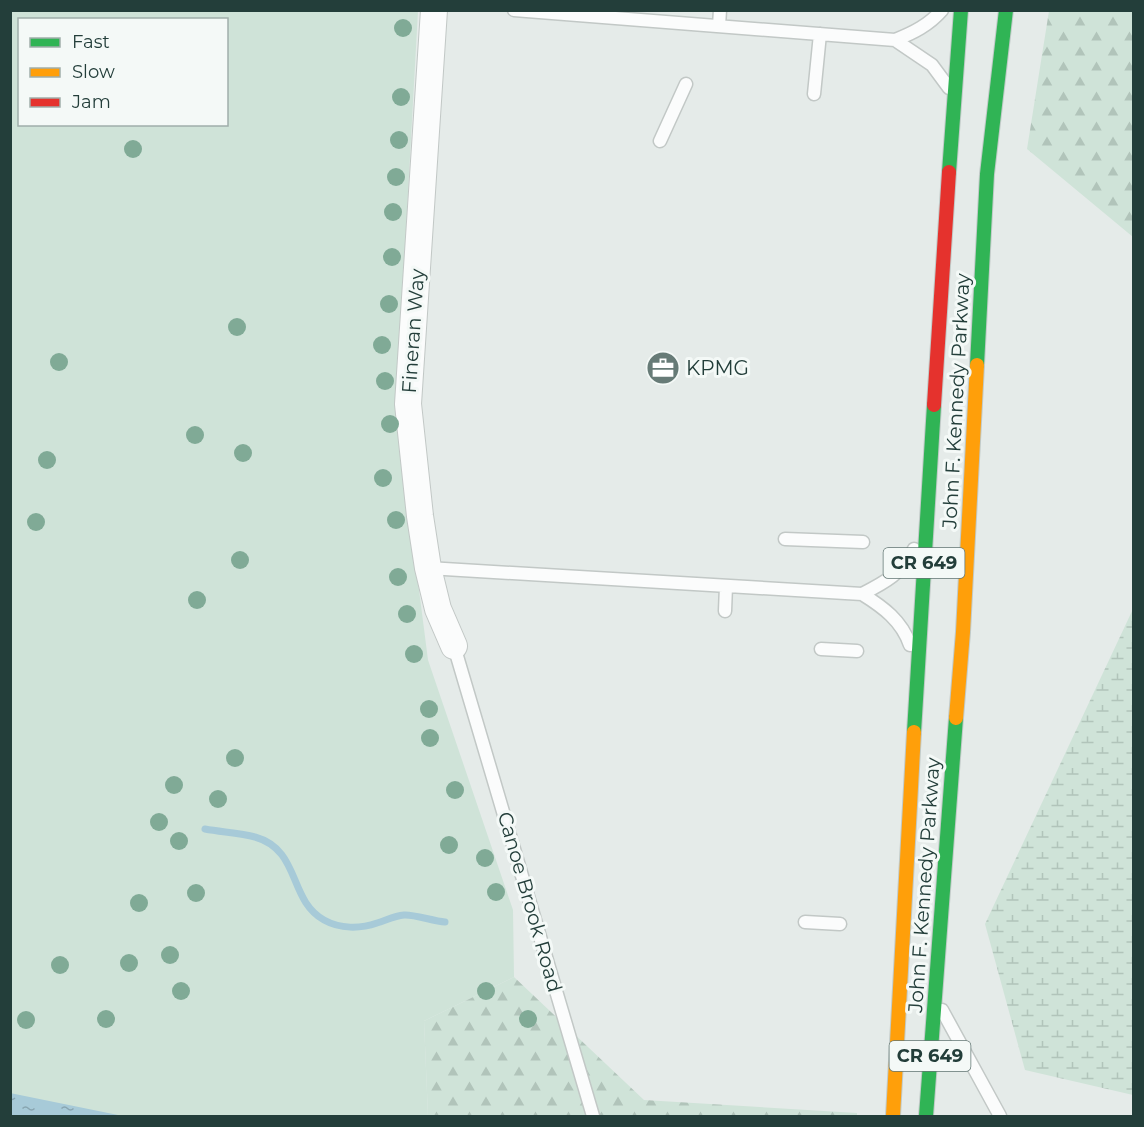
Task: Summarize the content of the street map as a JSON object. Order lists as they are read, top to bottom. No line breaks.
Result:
{"streets":{"main road":["John F. Kennedy Parkway","CR 649"],"street":["Fineran Way"],"lane":["Canoe Brook Road"]},"crossings":[["Fineran Way","Canoe Brook Road"]],"places":{"office":["KPMG"]},"legend":["Fast","Slow","Jam"]}
